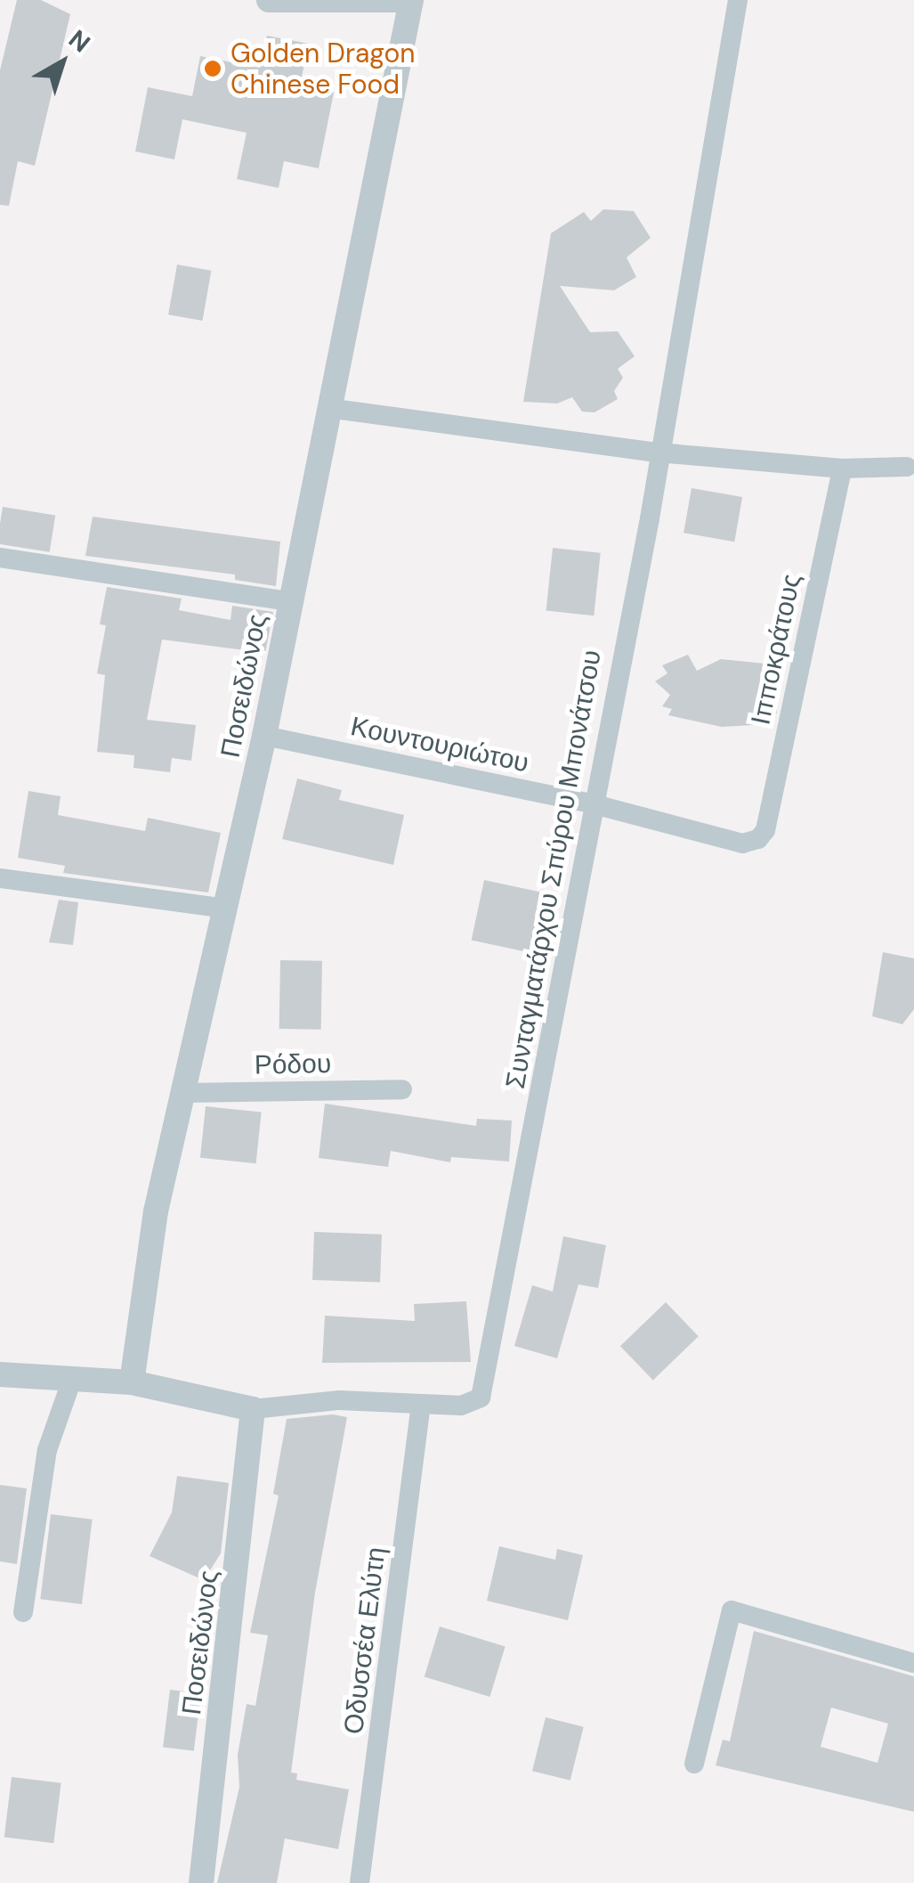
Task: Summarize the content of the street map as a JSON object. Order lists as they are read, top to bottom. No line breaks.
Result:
{"streets":{"street":["Ιπποκράτους","Ποσειδώνος","Κουντουριώτου","Συνταγματάρχου Σπύρου Μπονάτσου","Ρόδου","Οδυσσέα Ελύτη"]},"crossings":[["Ιπποκράτους","Κουντουριώτου"],["Ποσειδώνος","Κουντουριώτου"],["Ποσειδώνος","Συνταγματάρχου Σπύρου Μπονάτσου"],["Ποσειδώνος","Ρόδου"],["Κουντουριώτου","Συνταγματάρχου Σπύρου Μπονάτσου"],["Συνταγματάρχου Σπύρου Μπονάτσου","Οδυσσέα Ελύτη"]],"places":["Golden Dragon Chinese Food"],"north":"top right"}
